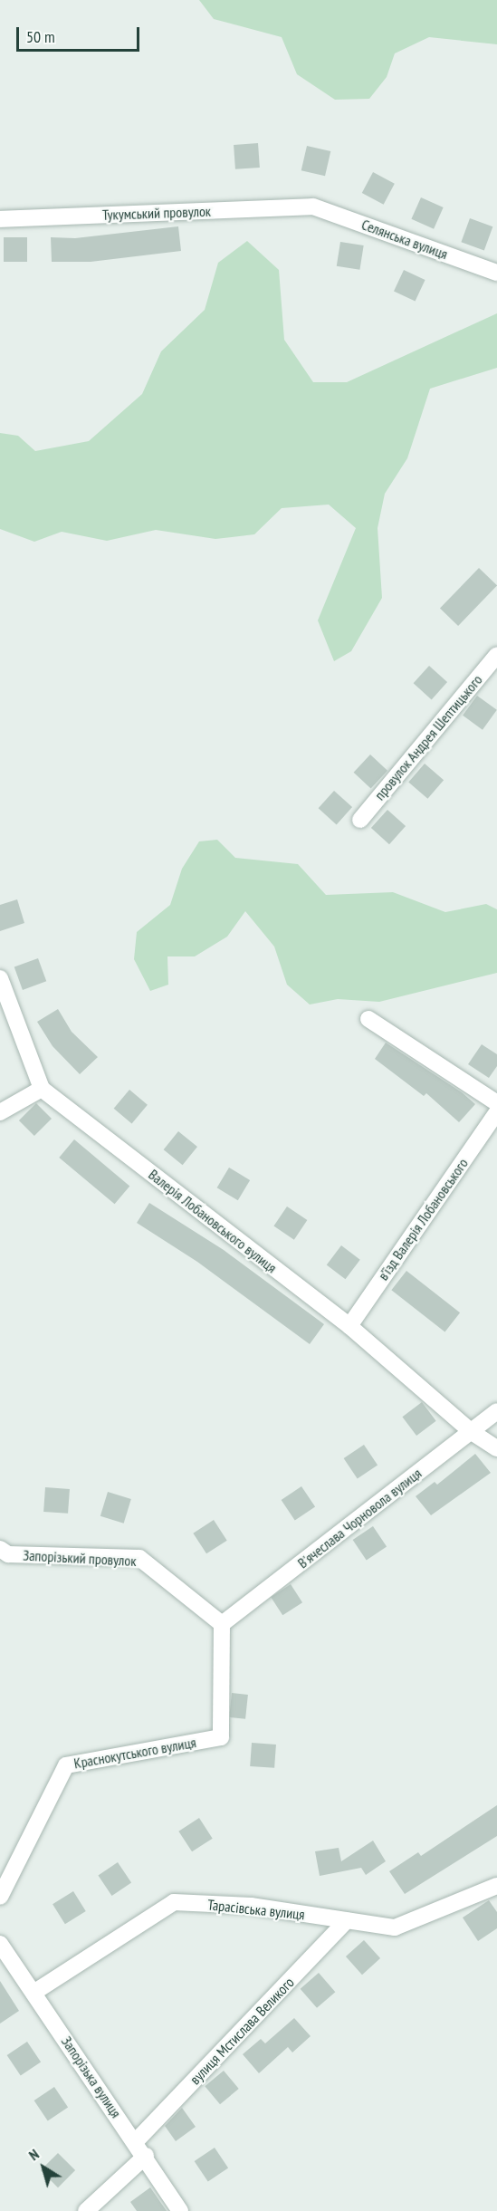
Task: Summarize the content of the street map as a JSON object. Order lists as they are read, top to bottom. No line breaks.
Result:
{"streets":{"street":["Тукумський провулок","Селянська вулиця","провулок Андрея Шептицького","в’їзд Валерія Лобановського","Валерія Лобановського вулиця","В'ячеслава Чорновола вулиця","Запорізький провулок","Краснокутського вулиця","Тарасівська вулиця","вулиця Мстислава Великого","Запорізька вулиця"]},"crossings":[["Тукумський провулок","Селянська вулиця"],["в’їзд Валерія Лобановського","Валерія Лобановського вулиця"],["Валерія Лобановського вулиця","В'ячеслава Чорновола вулиця"],["В'ячеслава Чорновола вулиця","Запорізький провулок"],["В'ячеслава Чорновола вулиця","Краснокутського вулиця"],["Запорізький провулок","Краснокутського вулиця"],["Тарасівська вулиця","вулиця Мстислава Великого"],["Тарасівська вулиця","Запорізька вулиця"],["вулиця Мстислава Великого","Запорізька вулиця"]],"scale_bar":"50 m","north":"top left"}
